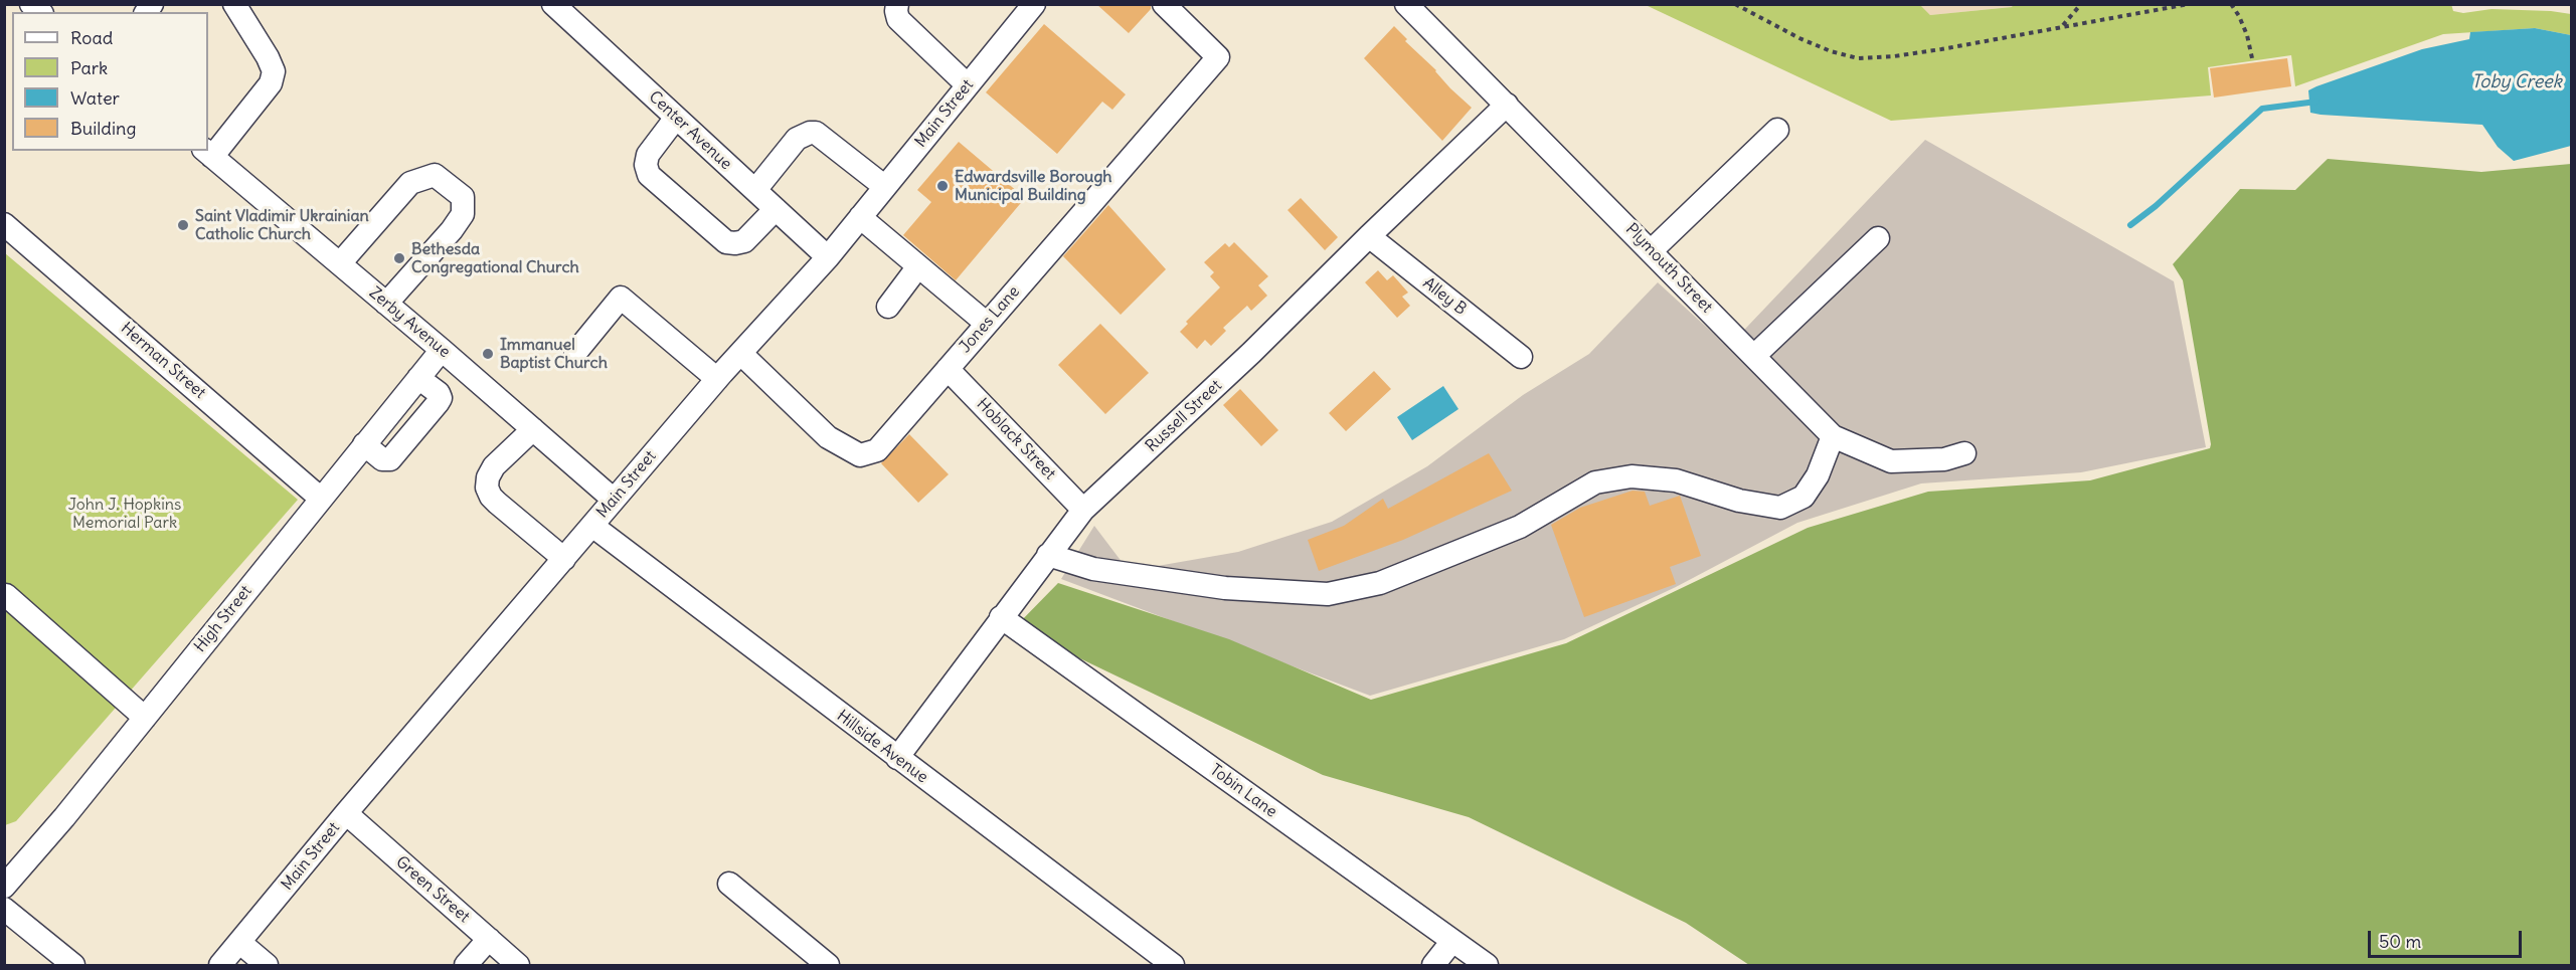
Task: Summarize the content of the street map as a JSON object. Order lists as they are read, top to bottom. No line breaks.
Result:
{"streets":{"street":["Main Street","Center Avenue","Plymouth Street","Alley B","Jones Lane","Zerby Avenue","Herman Street","Russell Street","Hoblack Street","High Street","Hillside Avenue","Tobin Lane","Green Street"]},"crossings":[["Main Street","Center Avenue"],["Main Street","Jones Lane"],["Main Street","Zerby Avenue"],["Main Street","Hillside Avenue"],["Main Street","Green Street"],["Plymouth Street","Russell Street"],["Alley B","Russell Street"],["Jones Lane","Hoblack Street"],["Zerby Avenue","High Street"],["Herman Street","High Street"],["Russell Street","Hoblack Street"],["Russell Street","Hillside Avenue"],["Russell Street","Tobin Lane"]],"water":["Toby Creek"],"parks":["John J. Hopkins Memorial Park"],"places":["Edwardsville Borough Municipal Building","Saint Vladimir Ukrainian Catholic Church","Bethesda Congregational Church","Immanuel Baptist Church"],"legend":["Road","Park","Water","Building"],"scale_bar":"50 m"}
